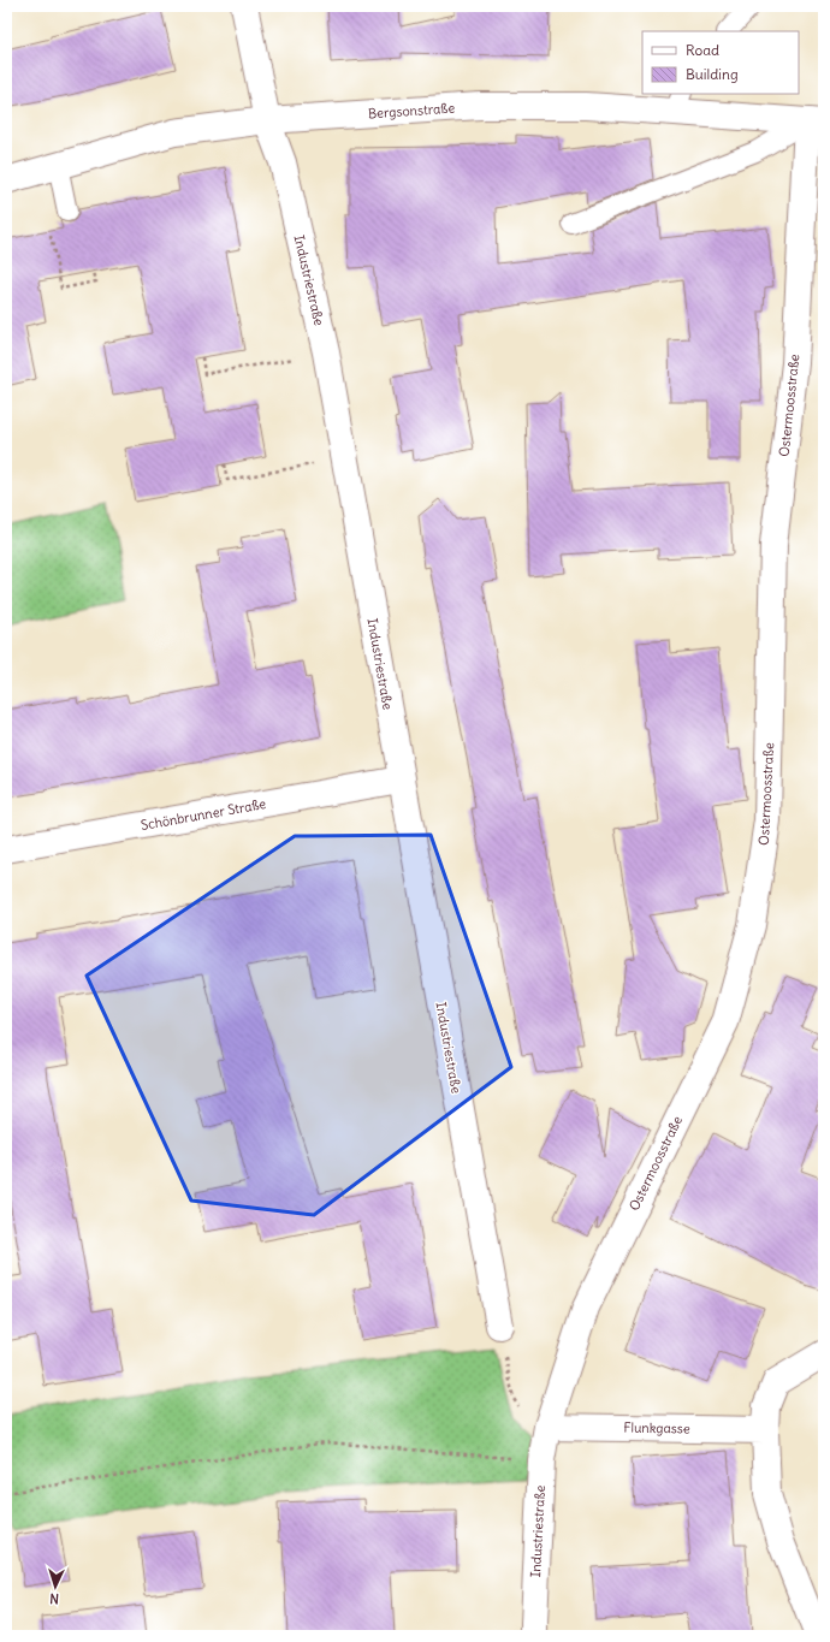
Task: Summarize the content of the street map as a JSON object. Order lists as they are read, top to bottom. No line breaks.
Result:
{"streets":{"street":["Bergsonstraße","Industriestraße","Ostermoosstraße","Schönbrunner Straße","Flunkgasse"]},"crossings":[["Bergsonstraße","Industriestraße"],["Bergsonstraße","Ostermoosstraße"],["Industriestraße","Ostermoosstraße"],["Industriestraße","Schönbrunner Straße"],["Industriestraße","Flunkgasse"],["Ostermoosstraße","Flunkgasse"]],"legend":["Road","Building"],"north":"bottom"}
